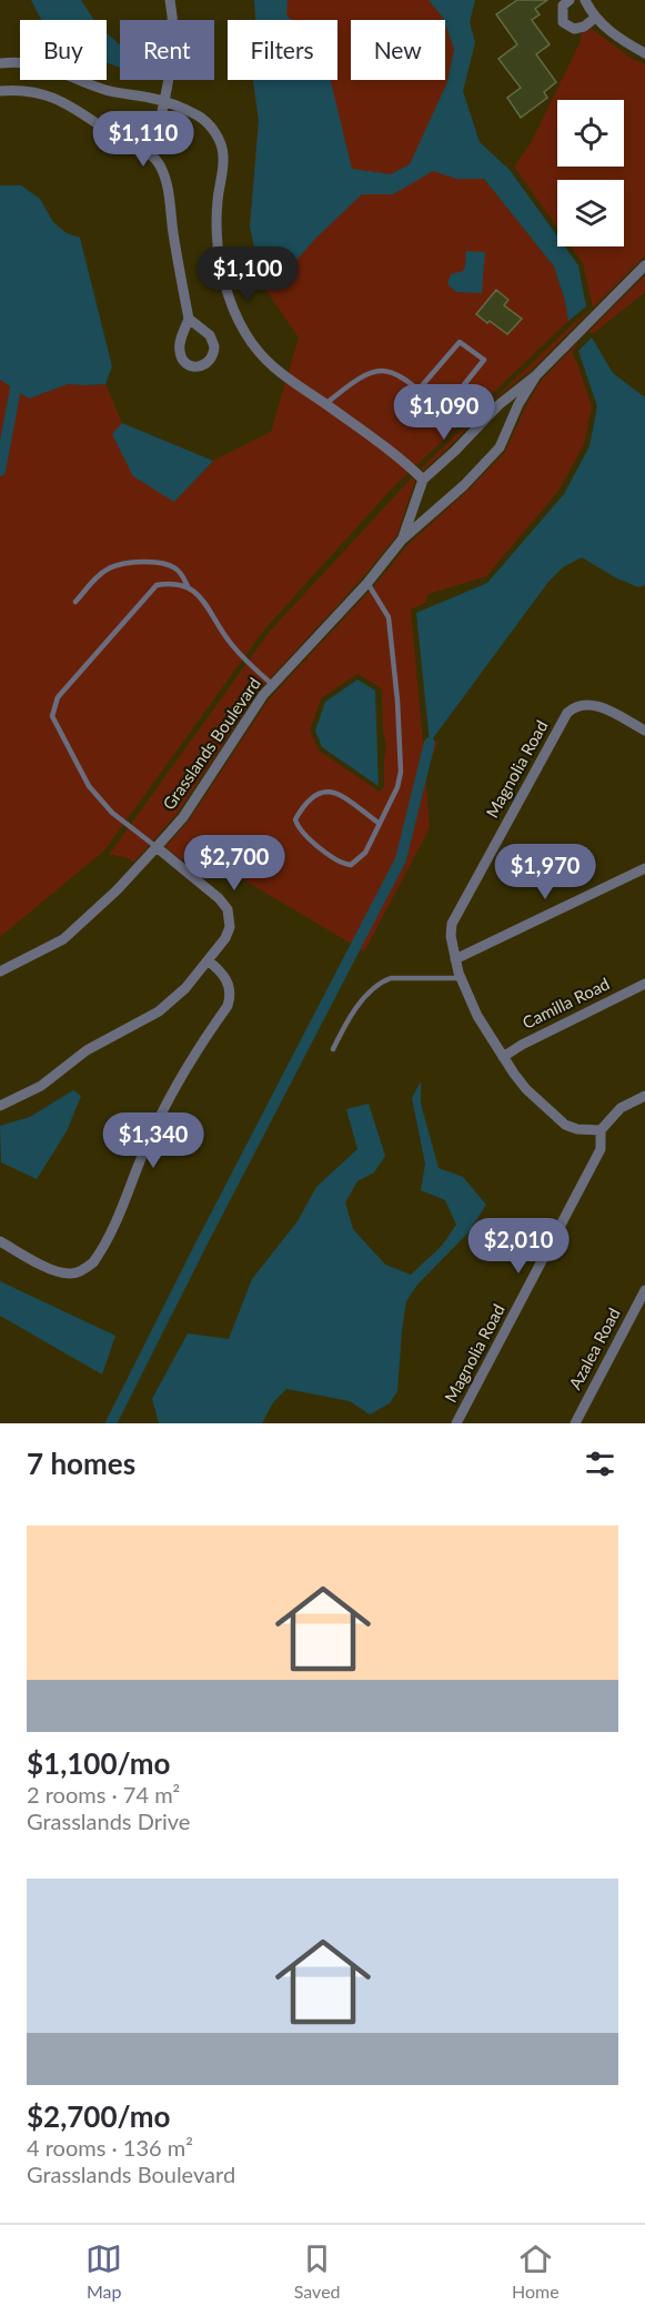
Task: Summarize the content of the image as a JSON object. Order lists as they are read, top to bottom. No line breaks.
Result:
{"streets":{"street":["Grasslands Boulevard","Magnolia Road","Camilla Road","Azalea Road"]},"crossings":[["Magnolia Road","Camilla Road"]],"page":{"chip":["Buy","Rent","Filters","New"],"price":["$1,110","$1,100","$1,090","$2,700","$1,970","$1,340","$2,010"],"heading":"7 homes","list":[{"name":"$1,100/mo","note":"2 rooms · 74 m² · Grasslands Drive"},{"name":"$2,700/mo","note":"4 rooms · 136 m² · Grasslands Boulevard"}],"tabs":["Map","Saved","Home"]}}
